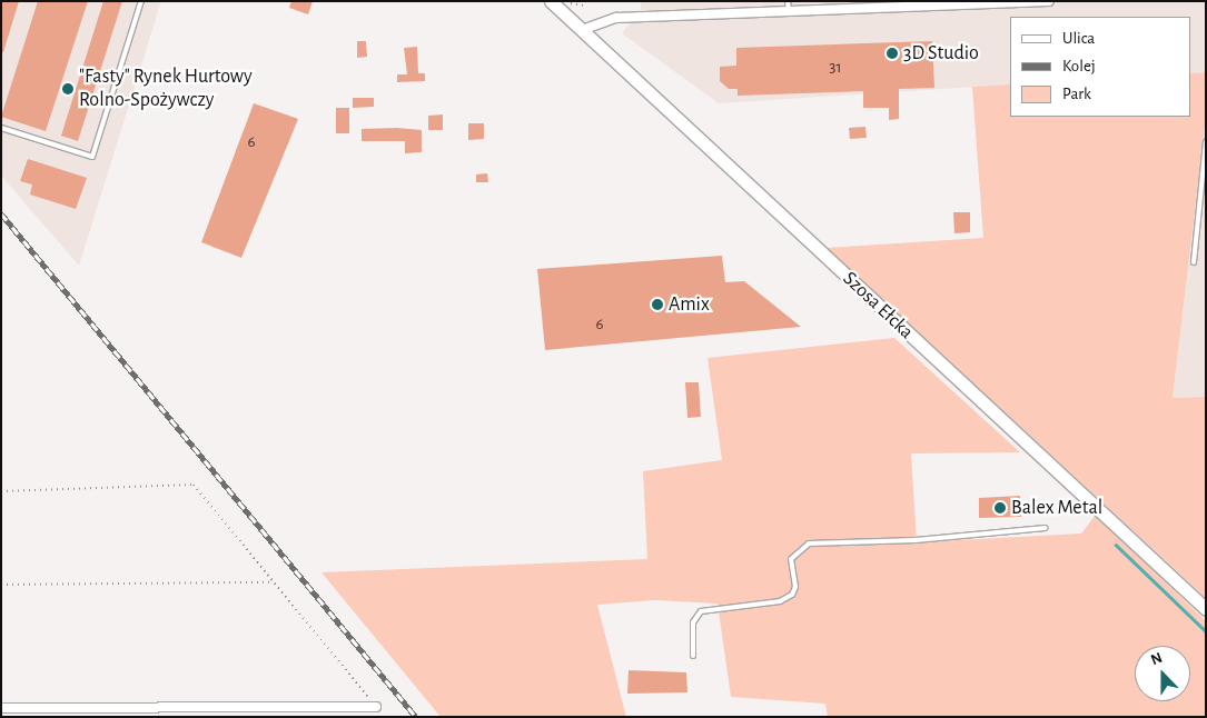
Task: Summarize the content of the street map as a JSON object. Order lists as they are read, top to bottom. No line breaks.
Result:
{"streets":{"main road":["Szosa Ełcka"]},"places":["3D Studio","\"Fasty\" Rynek Hurtowy Rolno-Spożywczy","Amix","Balex Metal"],"house_numbers":["31","6","6"],"legend":["Ulica","Kolej","Park"],"north":"top"}
